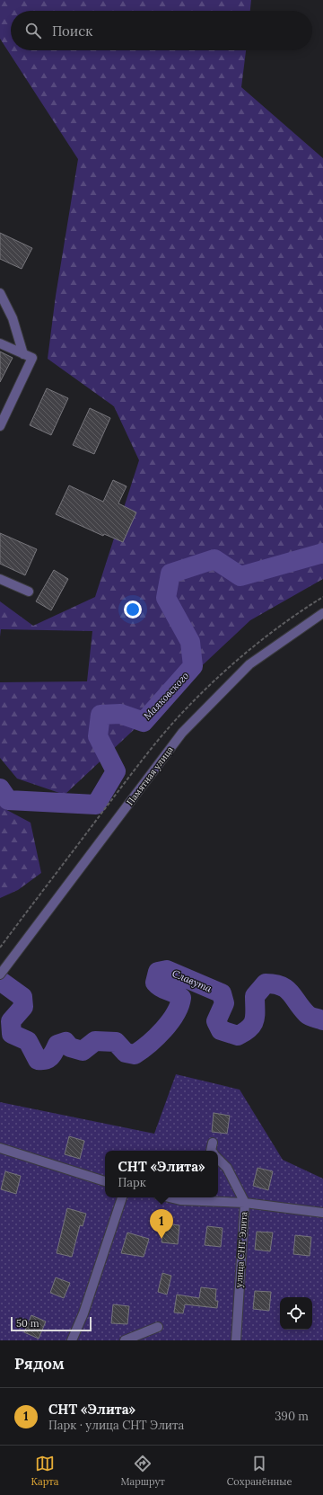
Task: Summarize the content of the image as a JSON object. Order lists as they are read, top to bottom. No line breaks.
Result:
{"streets":{"street":["Памятная улица","улица СНТ Элита"]},"water":["Маяковского","Славута"],"scale_bar":"50 m","page":{"search":"Поиск","popup":["СНТ «Элита»","Парк"],"pins":"1","scale":"50 m","heading":"Рядом","list":[{"mark":"1","name":"СНТ «Элита»","note":"Парк · улица СНТ Элита","value":"390 m"}],"nav":["Карта","Маршрут","Сохранённые"]}}
